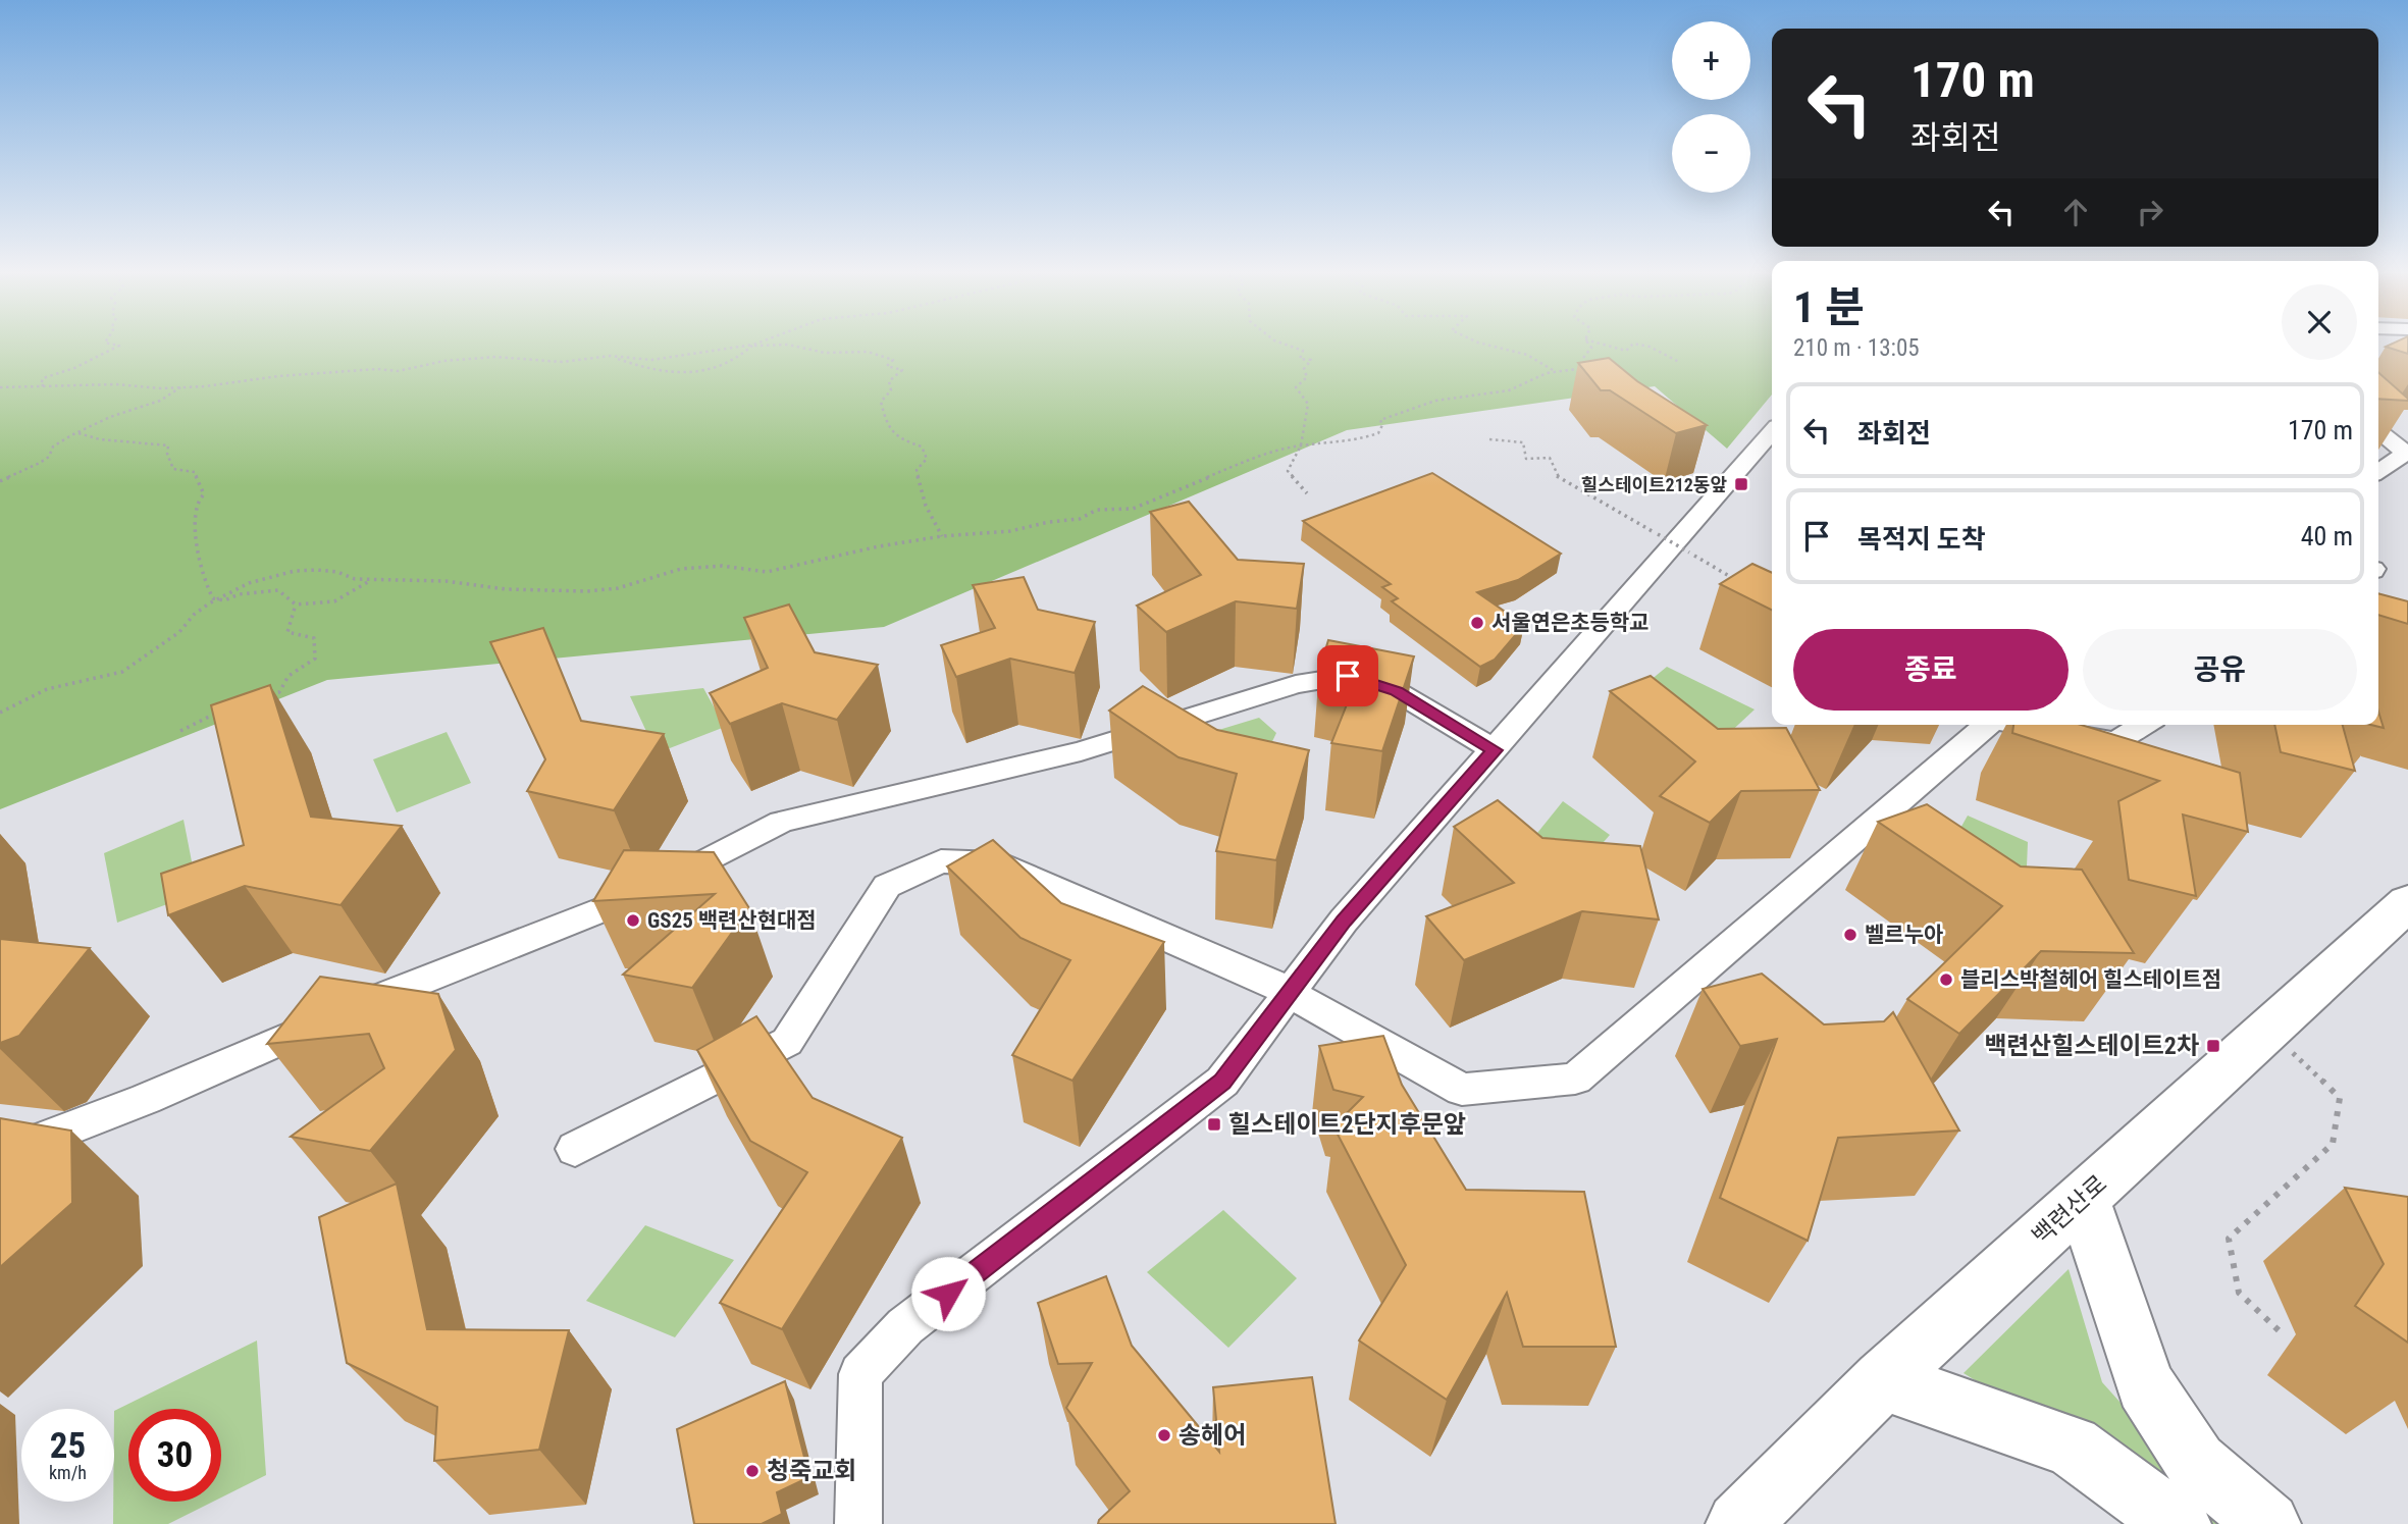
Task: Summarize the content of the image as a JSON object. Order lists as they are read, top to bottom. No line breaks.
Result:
{"streets":{"main road":["백련산로"]},"places":{"transit":["힐스테이트212동앞","백련산힐스테이트2차","힐스테이트2단지후문앞"],"other":["서울연은초등학교","GS25 백련산현대점","벨르누아","블리스박철헤어 힐스테이트점","송헤어","청죽교회"]},"page":{"map_buttons":["+","−"],"turn":["170 m","좌회전"],"heading":["1 분","210 m · 13:05"],"list":[{"name":"좌회전","value":"170 m"},{"name":"목적지 도착","value":"40 m"}],"buttons":["종료","공유"],"speed":"25 km/h","limit":"30"}}
